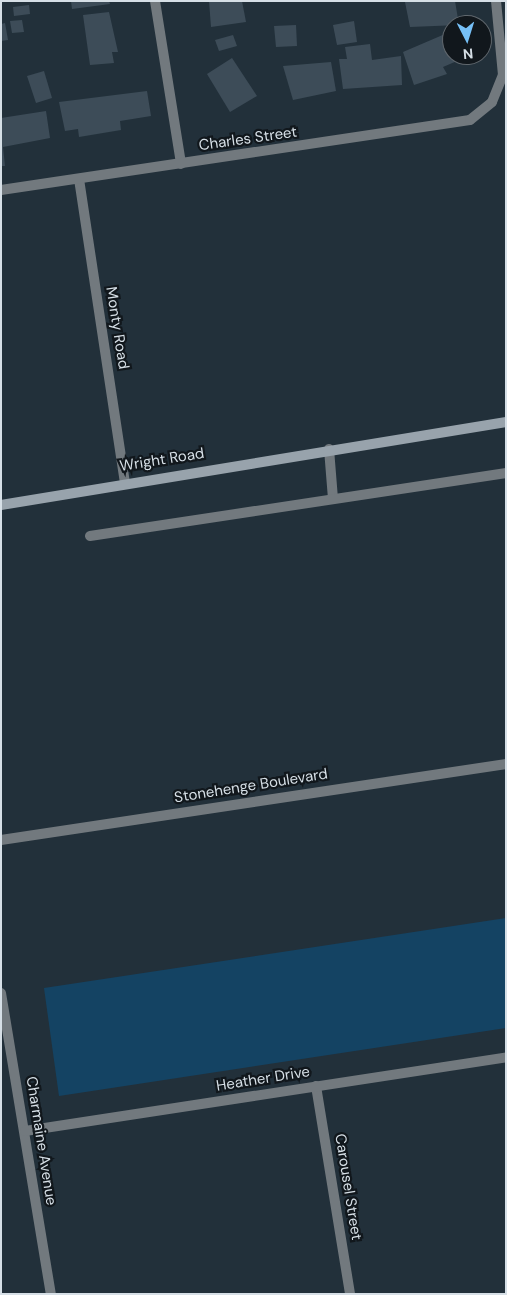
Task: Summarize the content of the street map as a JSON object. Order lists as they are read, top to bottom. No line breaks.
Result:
{"streets":{"main road":["Wright Road"],"street":["Charles Street","Monty Road","Stonehenge Boulevard","Heather Drive","Charmaine Avenue","Carousel Street"]},"crossings":[["Charles Street","Monty Road"],["Monty Road","Wright Road"],["Heather Drive","Charmaine Avenue"],["Heather Drive","Carousel Street"]],"north":"bottom"}
